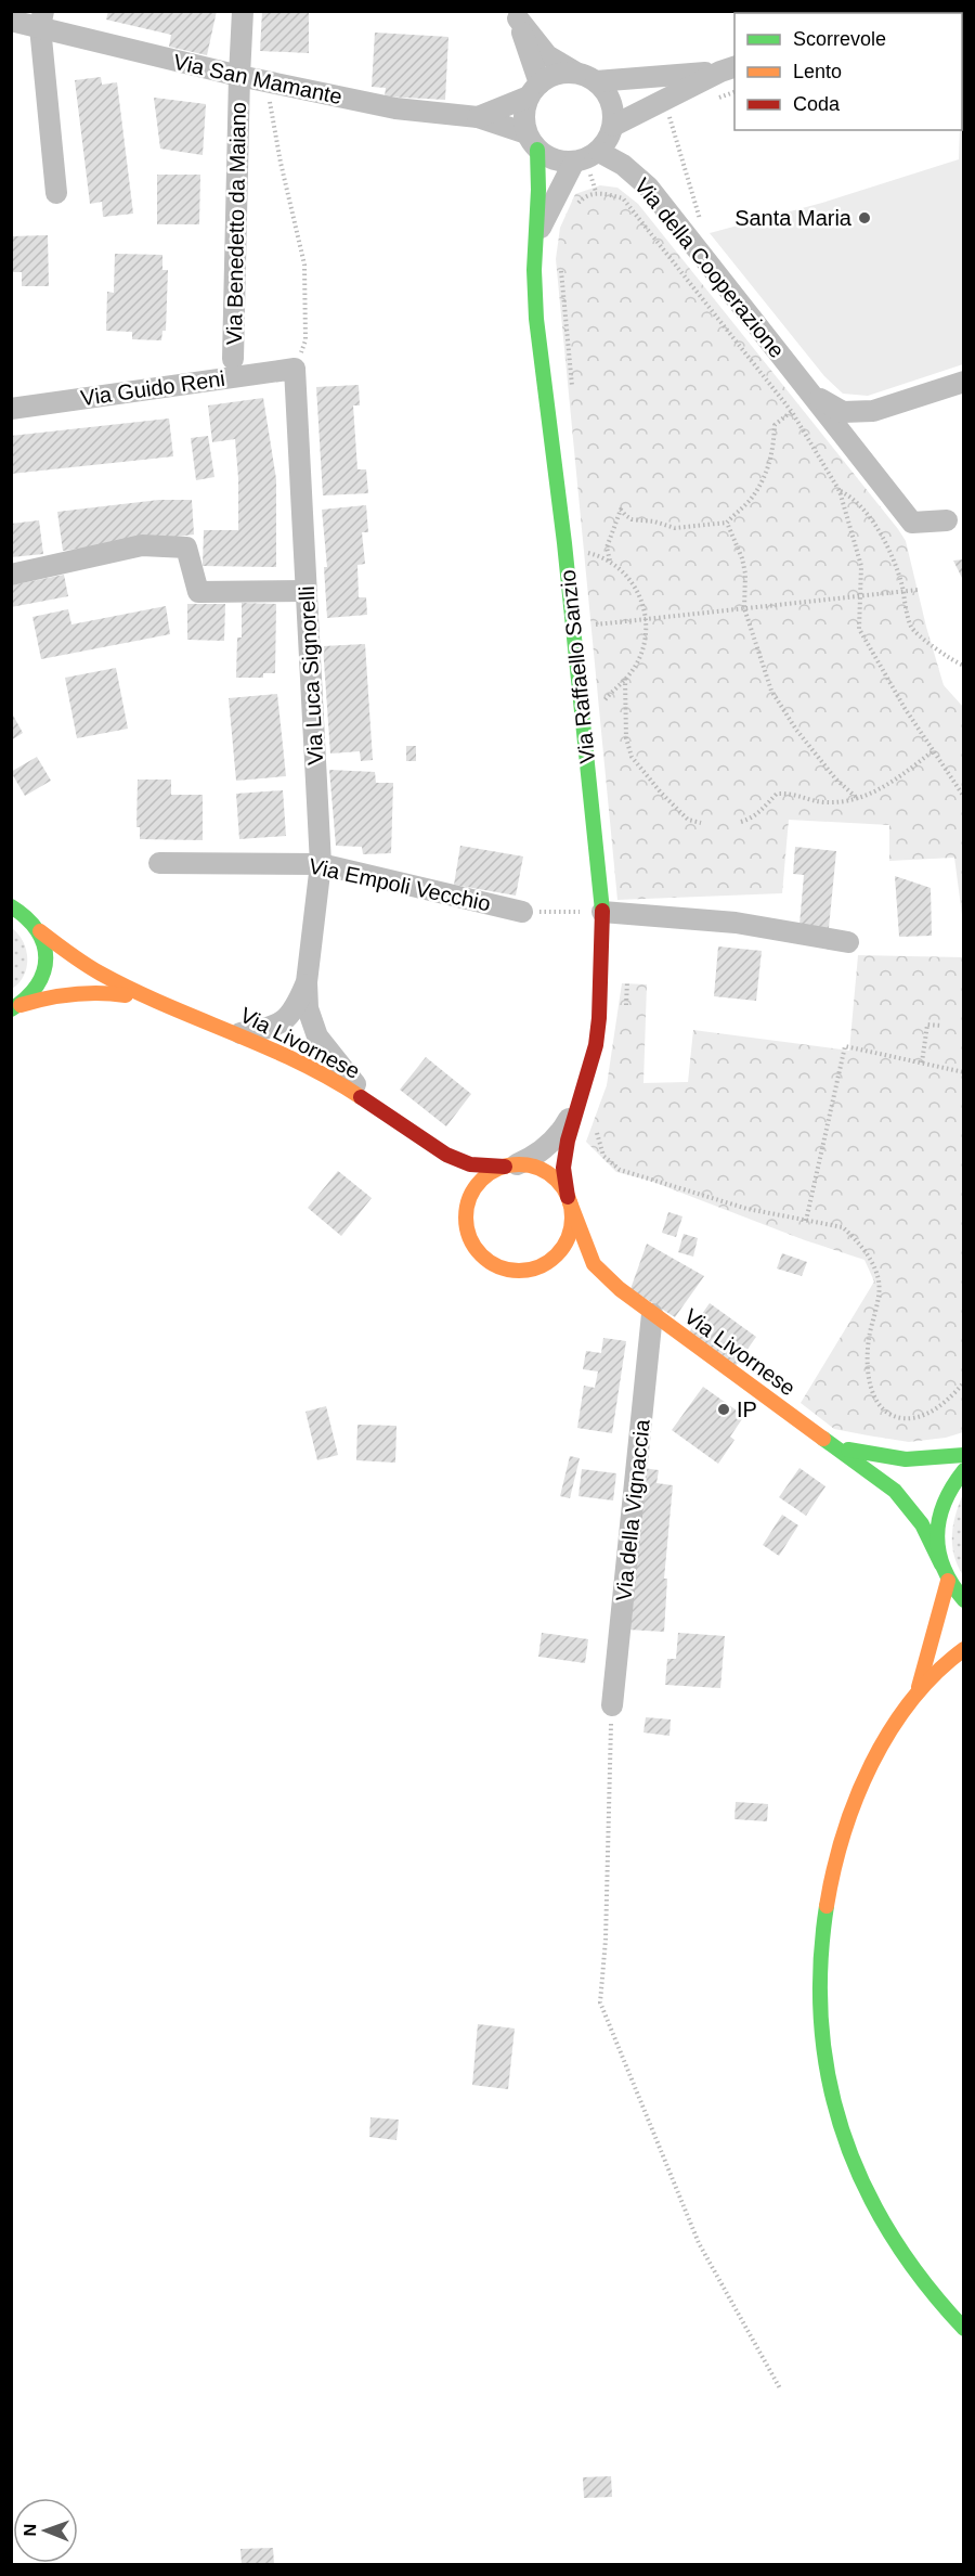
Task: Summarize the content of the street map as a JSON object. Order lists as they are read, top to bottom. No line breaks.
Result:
{"streets":{"main road":["Via Raffaello Sanzio","Via Livornese"],"street":["Via San Mamante","Via Benedetto da Maiano","Via della Cooperazione","Via Guido Reni","Via Luca Signorelli","Via Empoli Vecchio","Via della Vignaccia"]},"crossings":[["Via San Mamante","Via Benedetto da Maiano"],["Via San Mamante","Via della Cooperazione"],["Via San Mamante","Via Raffaello Sanzio"],["Via della Cooperazione","Via Raffaello Sanzio"],["Via Guido Reni","Via Luca Signorelli"],["Via Raffaello Sanzio","Via Livornese"],["Via Luca Signorelli","Via Empoli Vecchio"],["Via Livornese","Via della Vignaccia"]],"places":["Santa Maria","IP"],"legend":["Scorrevole","Lento","Coda"],"north":"left"}
